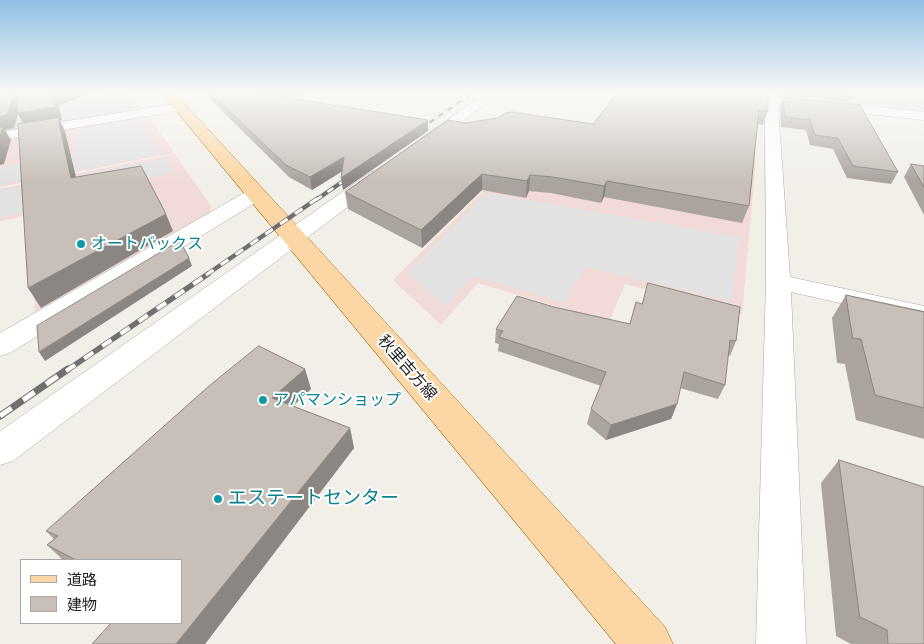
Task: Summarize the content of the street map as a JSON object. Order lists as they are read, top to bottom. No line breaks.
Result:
{"streets":{"main road":["秋里吉方線"]},"places":["オートバックス","アパマンショップ","エステートセンター"],"legend":["道路","建物"]}
